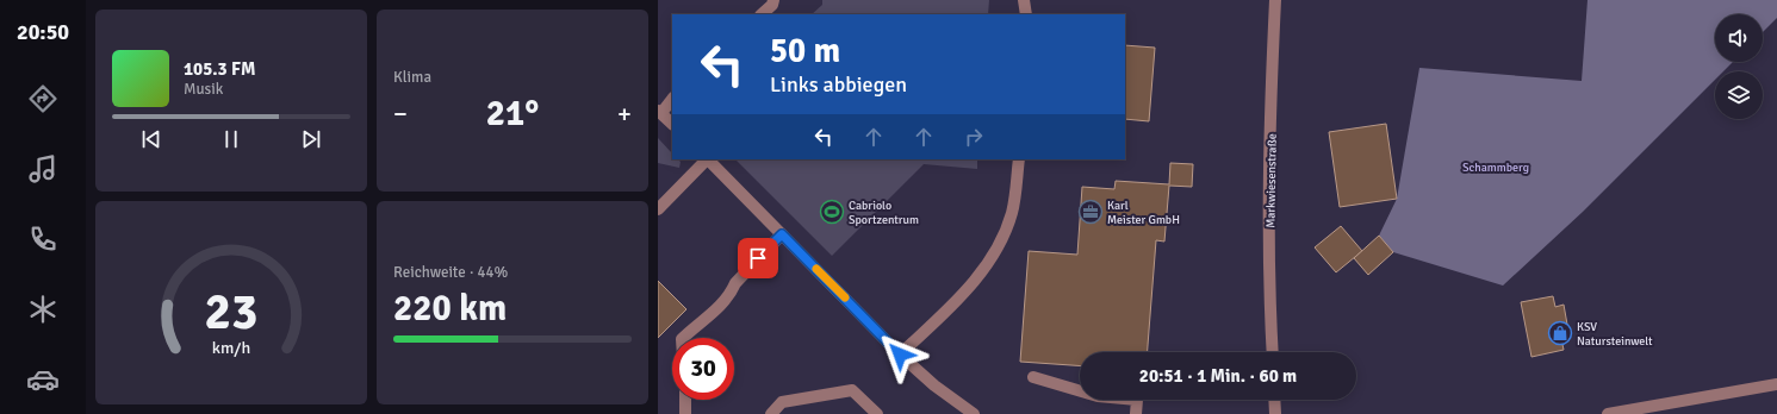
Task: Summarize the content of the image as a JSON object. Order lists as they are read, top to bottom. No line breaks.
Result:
{"streets":{"street":["Markwiesenstraße"]},"parks":["Schammberg"],"places":{"sports":["Cabriolo Sportzentrum"],"office":["Karl Meister GmbH"],"shop":["KSV Natursteinwelt"]},"page":{"tabs":"20:50","tile":["Klima",["Reichweite · 44%","220 km"]],"turn":["50 m","Links abbiegen"],"song":["105.3 FM","Musik"],"heat":["−","21°","+"],"limit":"30","trip":"20:51 · 1 Min. · 60 m","gauge":["23","km/h"]}}
